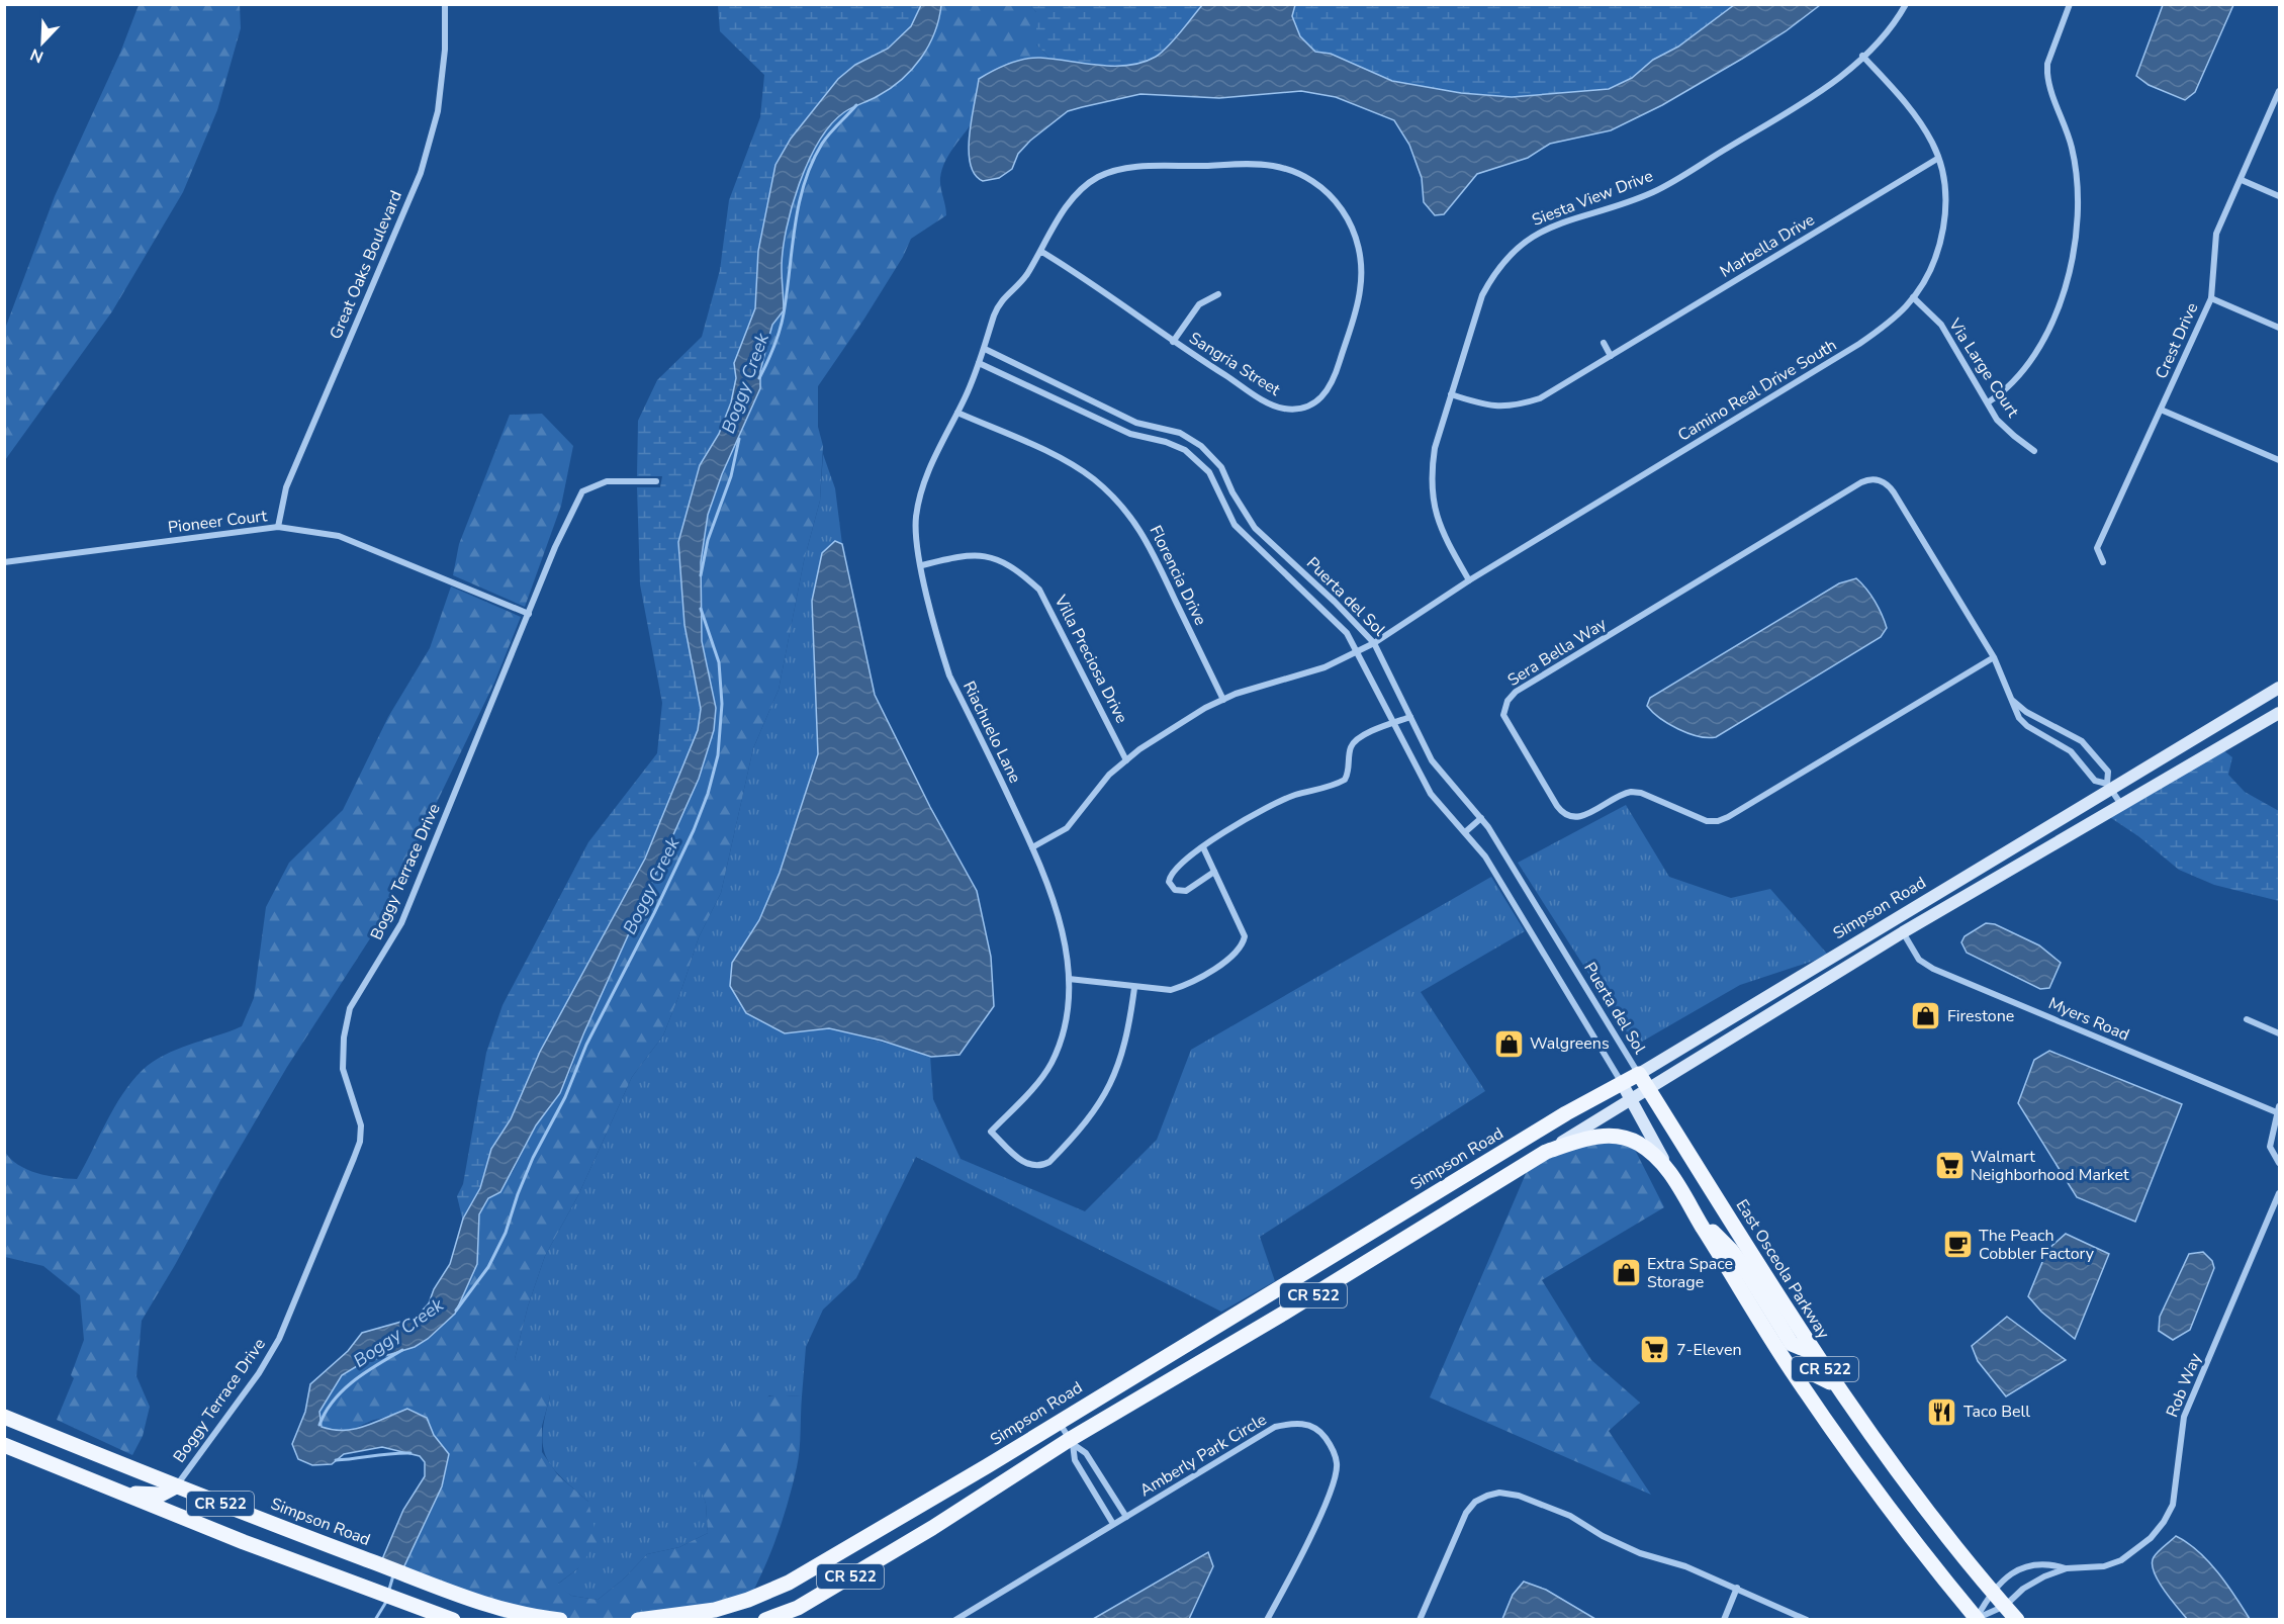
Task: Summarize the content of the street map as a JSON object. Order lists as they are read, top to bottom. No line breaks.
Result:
{"streets":{"main road":["Simpson Road","East Osceola Parkway","CR 522"],"street":["Siesta View Drive","Marbella Drive","Great Oaks Boulevard","Crest Drive","Sangria Street","Via Large Court","Camino Real Drive South","Pioneer Court","Florencia Drive","Puerta del Sol","Sera Bella Way","Villa Preciosa Drive","Riachuelo Lane","Boggy Terrace Drive","Myers Road","Rob Way","Amberly Park Circle"]},"crossings":[["Siesta View Drive","Marbella Drive"],["Siesta View Drive","Camino Real Drive South"],["Marbella Drive","Camino Real Drive South"],["Great Oaks Boulevard","Pioneer Court"],["Sangria Street","Riachuelo Lane"],["Via Large Court","Camino Real Drive South"],["Camino Real Drive South","Florencia Drive"],["Camino Real Drive South","Puerta del Sol"],["Camino Real Drive South","Villa Preciosa Drive"],["Camino Real Drive South","Riachuelo Lane"],["Pioneer Court","Boggy Terrace Drive"],["Florencia Drive","Riachuelo Lane"],["Puerta del Sol","Riachuelo Lane"],["Puerta del Sol","Simpson Road"],["Puerta del Sol","East Osceola Parkway"],["Sera Bella Way","Simpson Road"],["Villa Preciosa Drive","Riachuelo Lane"],["Boggy Terrace Drive","Simpson Road"],["Simpson Road","Myers Road"],["Simpson Road","East Osceola Parkway"],["Simpson Road","CR 522"],["East Osceola Parkway","Rob Way"],["CR 522","Rob Way"]],"water":["Boggy Creek"],"places":{"shop":["Firestone","Walgreens","Extra Space Storage"],"supermarket":["Walmart Neighborhood Market","7-Eleven"],"cafe":["The Peach Cobbler Factory"],"restaurant":["Taco Bell"]},"north":"bottom left"}
